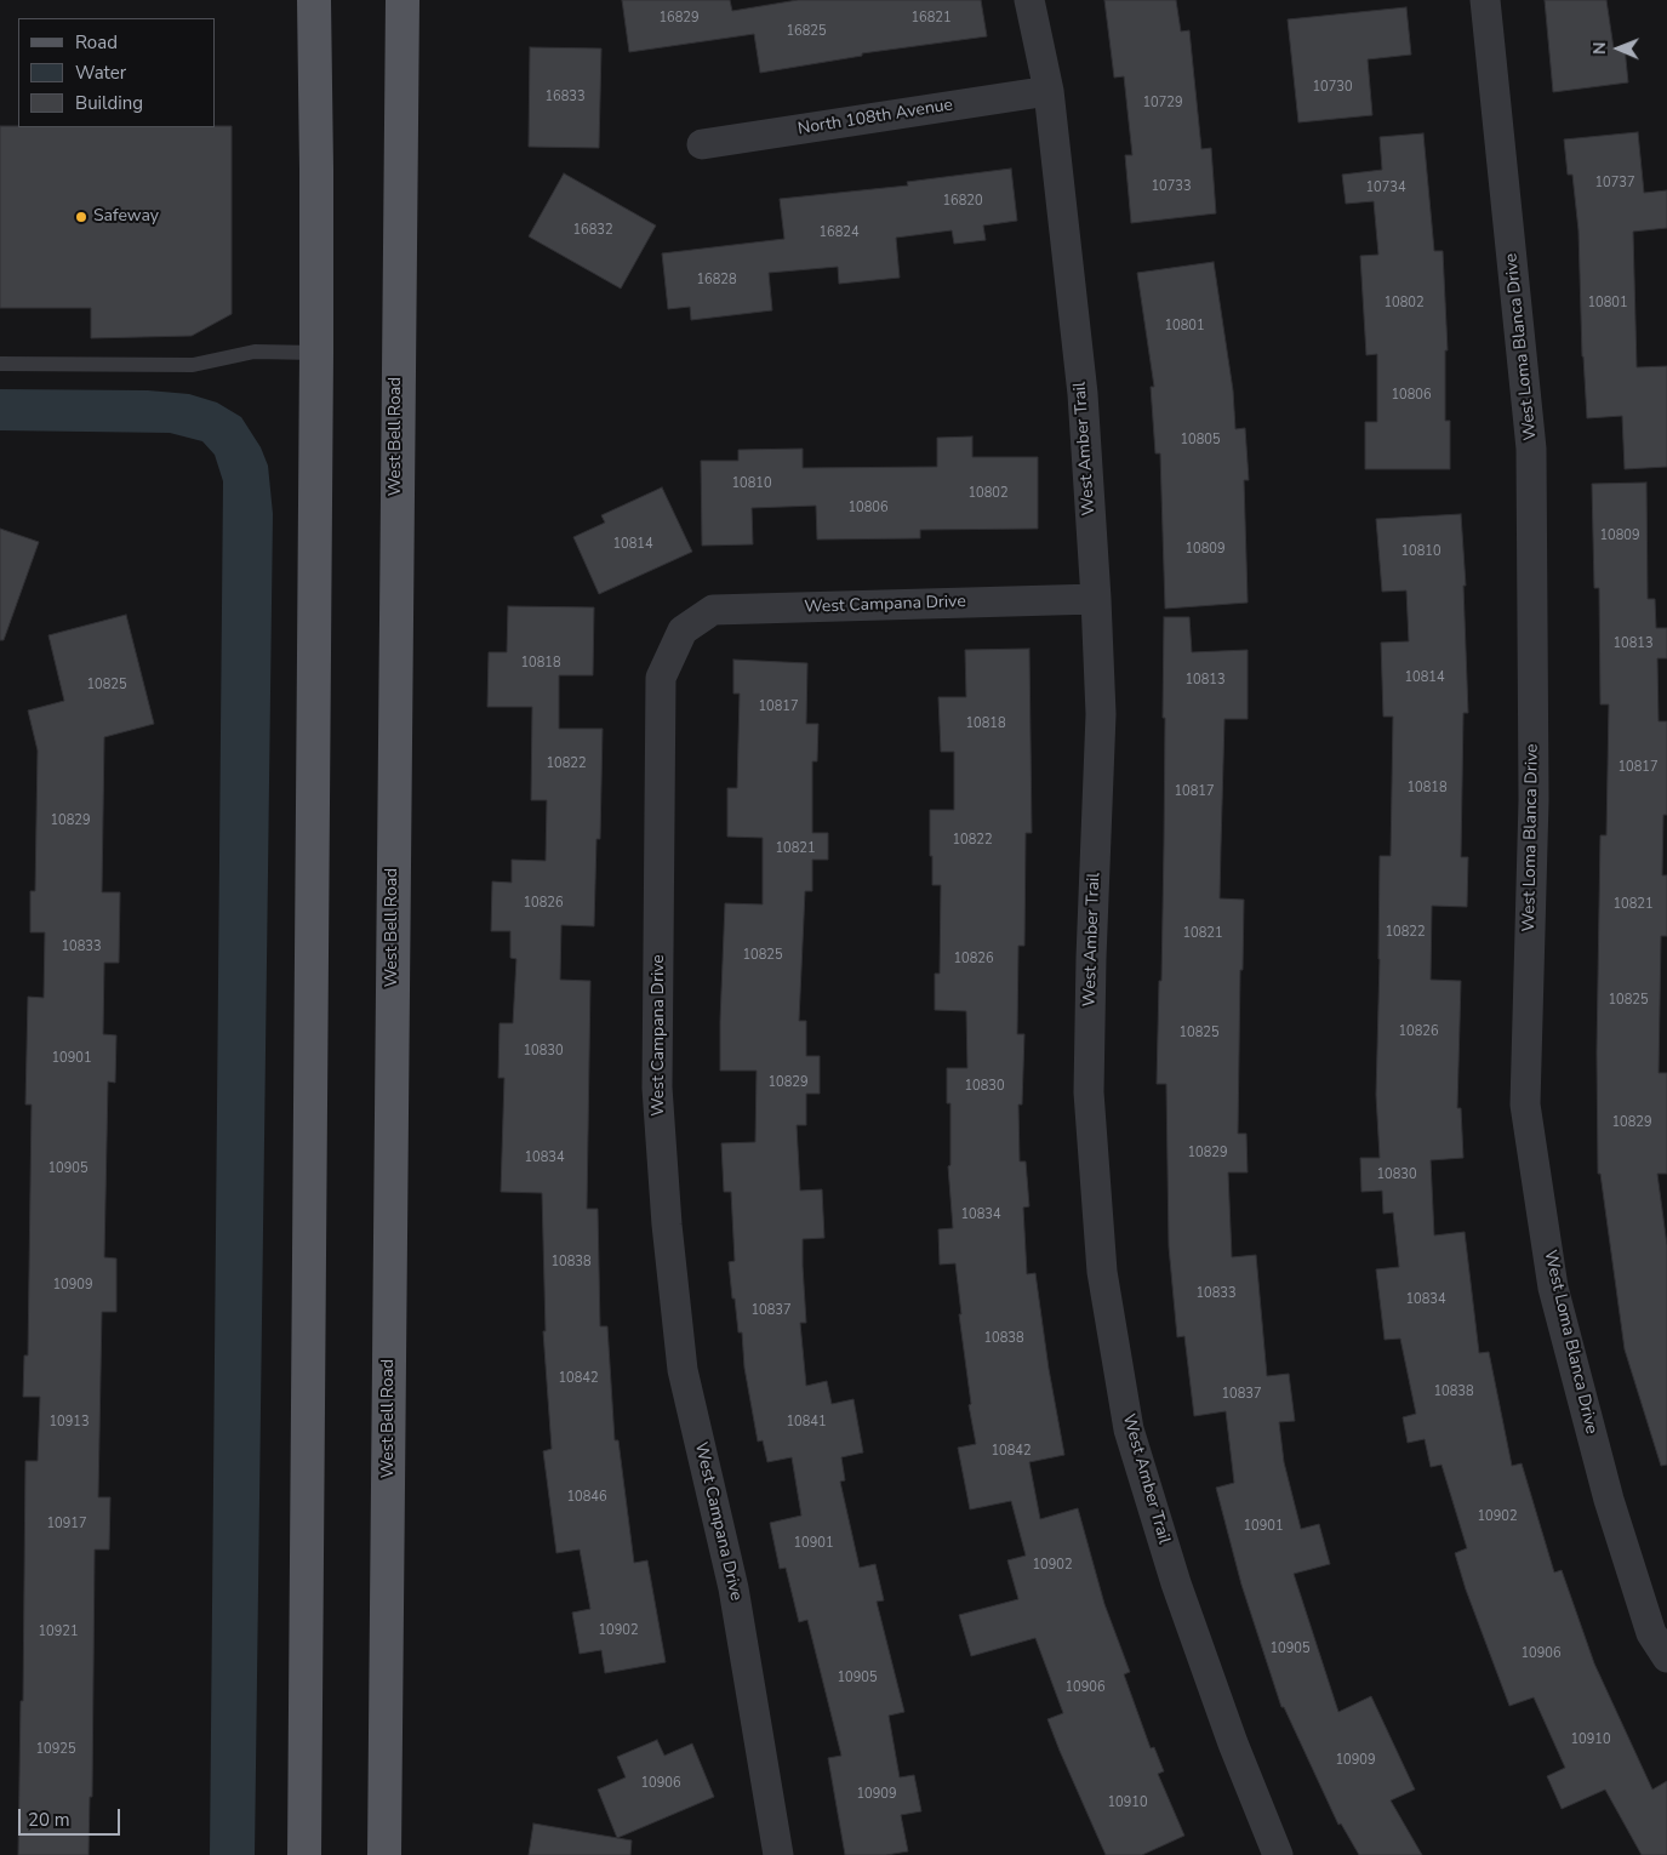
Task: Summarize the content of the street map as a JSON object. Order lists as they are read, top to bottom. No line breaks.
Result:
{"streets":{"main road":["West Bell Road"],"street":["North 108th Avenue","West Loma Blanca Drive","West Amber Trail","West Campana Drive"]},"crossings":[["North 108th Avenue","West Amber Trail"],["West Amber Trail","West Campana Drive"]],"places":["Safeway"],"house_numbers":["16829","16821","16825","10730","16833","10729","10737","10733","10734","16820","16832","16824","16828","10802","10801","10801","10806","10805","10810","10802","10806","10809","10814","10809","10810","10813","10818","10814","10813","10825","10817","10818","10822","10817","10818","10817","10829","10822","10821","10826","10821","10822","10821","10833","10825","10826","10825","10826","10825","10830","10901","10829","10830","10829","10829","10834","10905","10830","10834","10838","10909","10833","10834","10837","10838","10842","10838","10837","10913","10841","10842","10846","10902","10917","10901","10901","10902","10902","10921","10905","10906","10905","10906","10910","10925","10909","10906","10909","10910"],"legend":["Road","Water","Building"],"scale_bar":"20 m","north":"left"}
